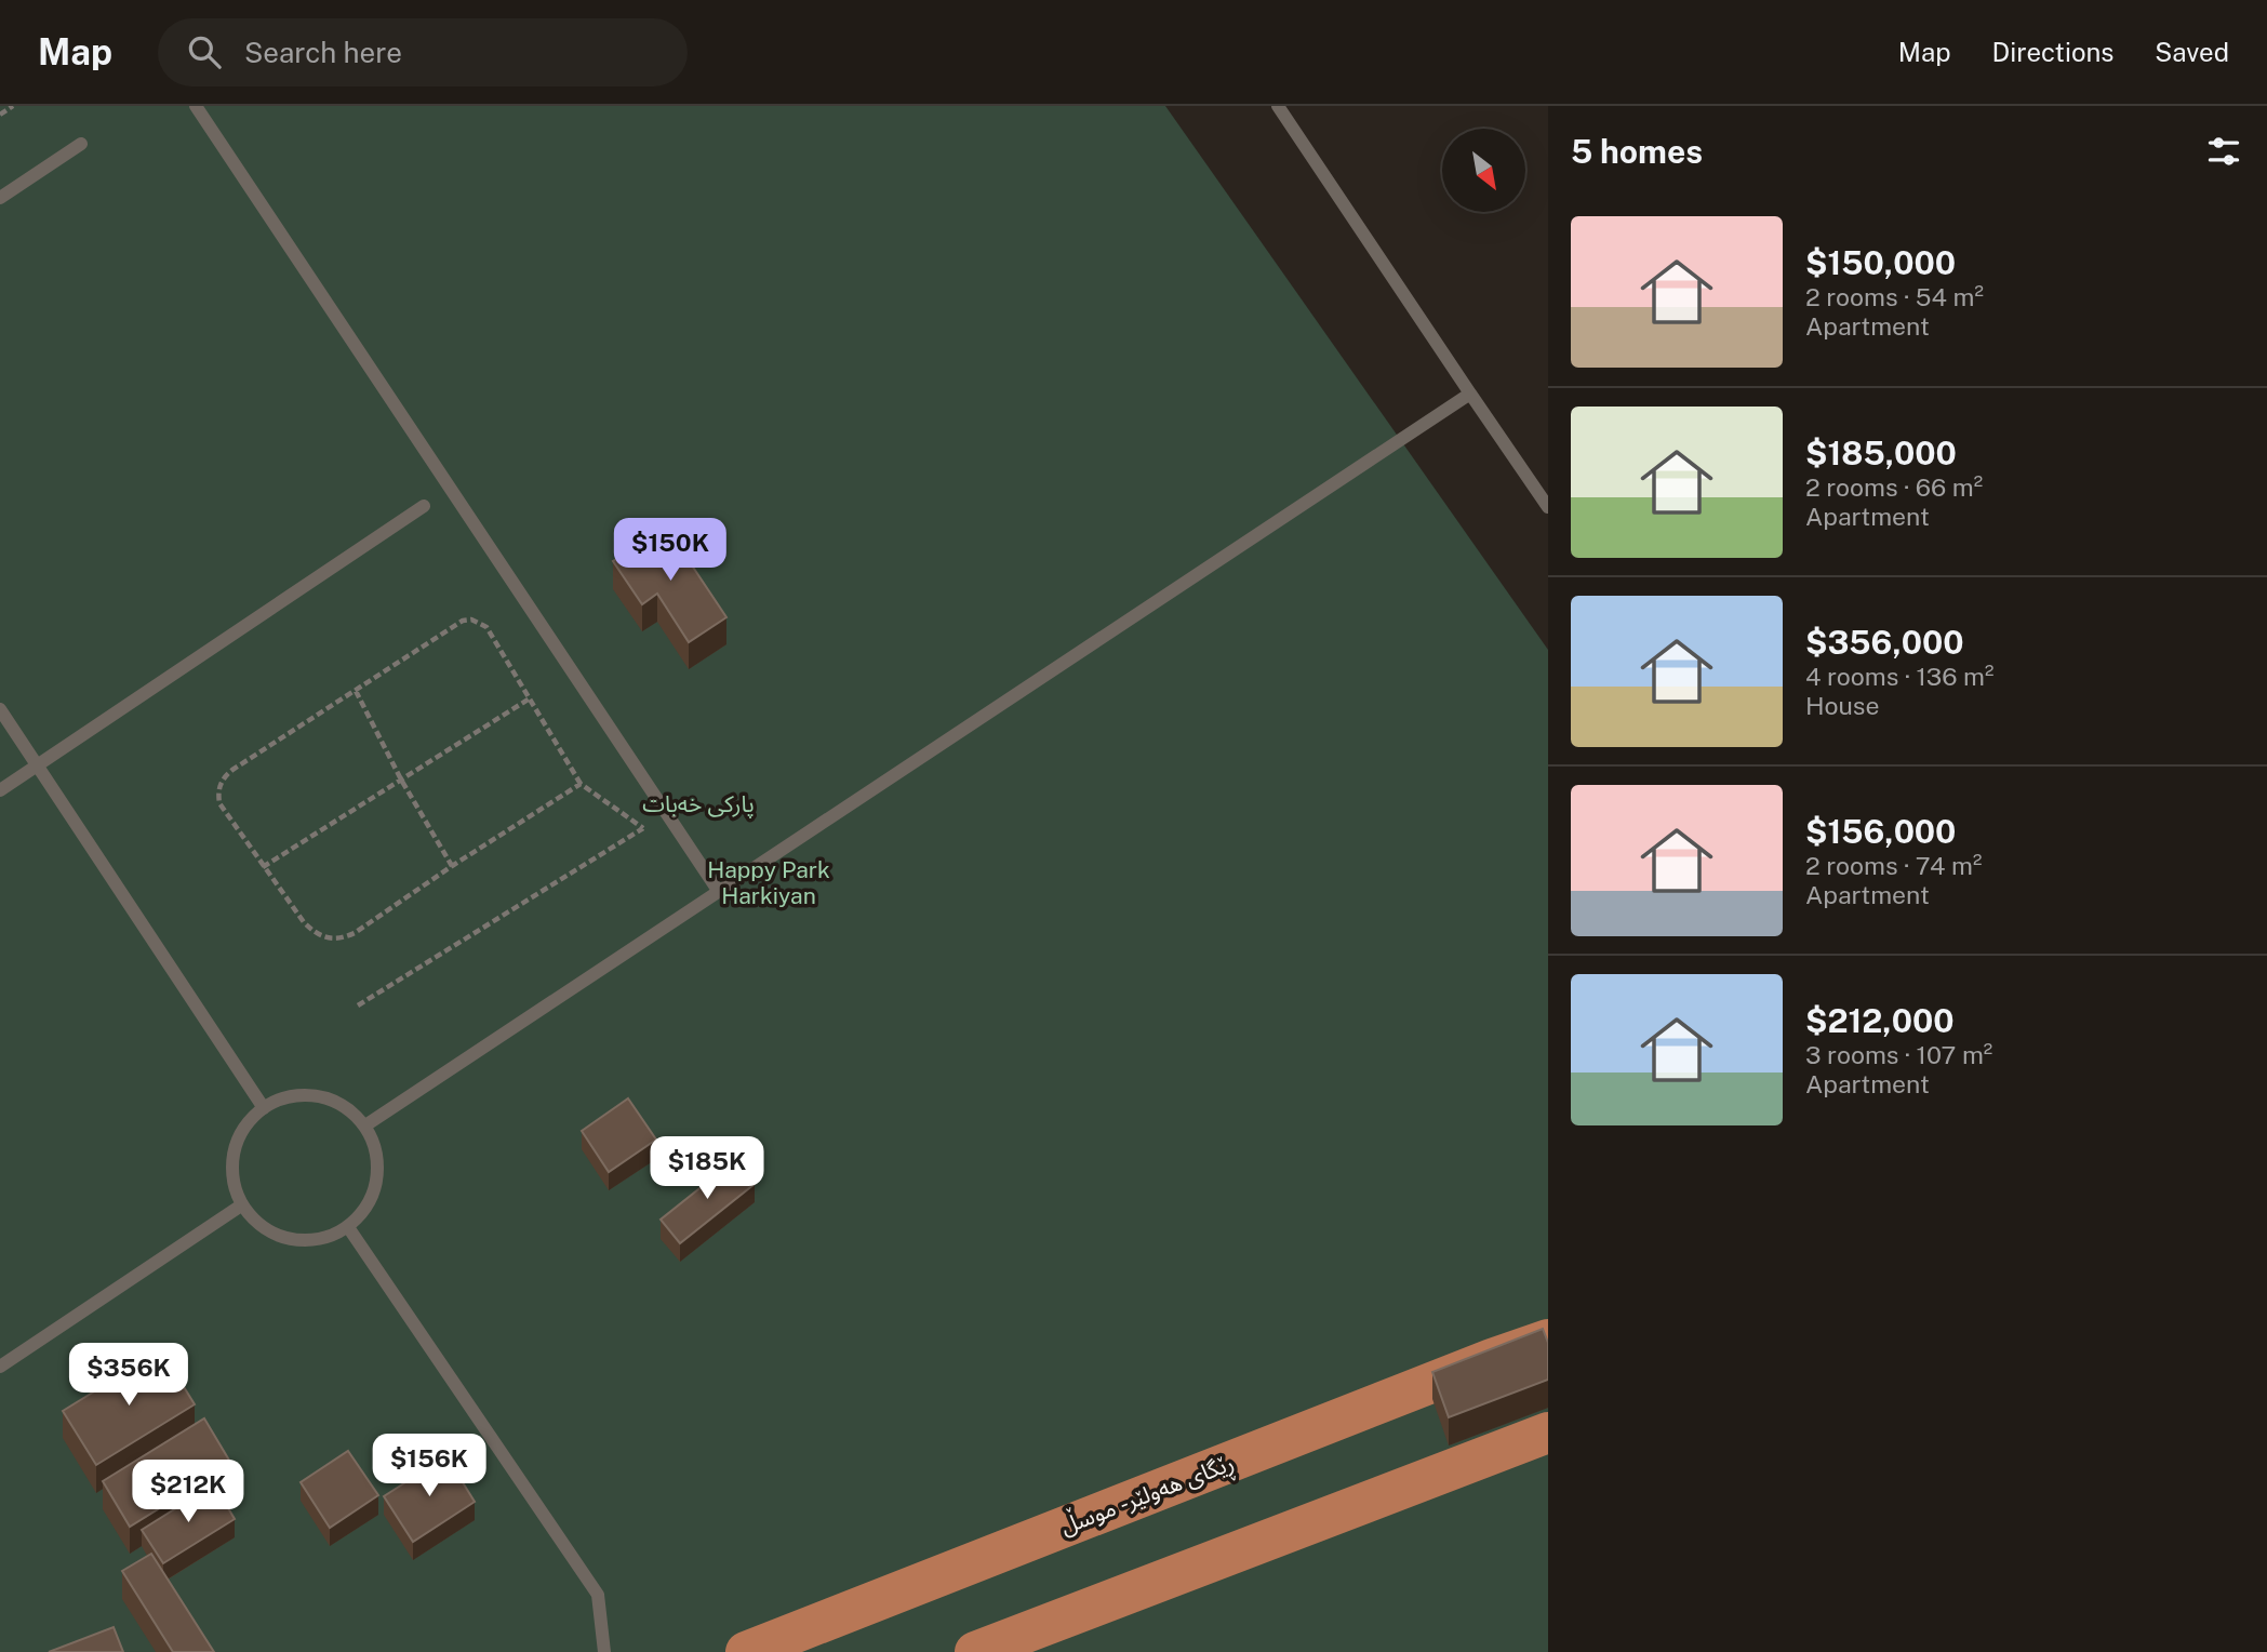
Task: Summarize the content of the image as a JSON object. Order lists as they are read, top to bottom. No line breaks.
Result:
{"streets":{"highway":["ڕێگای هەولێر - موسڵ"]},"parks":["پارکی خەبات","Happy Park Harkiyan"],"north":"bottom right","page":{"header":"Map","search":"Search here","nav":["Map","Directions","Saved"],"heading":"5 homes","list":[{"name":"$150,000","note":"2 rooms · 54 m² · Apartment"},{"name":"$185,000","note":"2 rooms · 66 m² · Apartment"},{"name":"$356,000","note":"4 rooms · 136 m² · House"},{"name":"$156,000","note":"2 rooms · 74 m² · Apartment"},{"name":"$212,000","note":"3 rooms · 107 m² · Apartment"}],"price":["$150K","$185K","$356K","$156K","$212K"]}}
